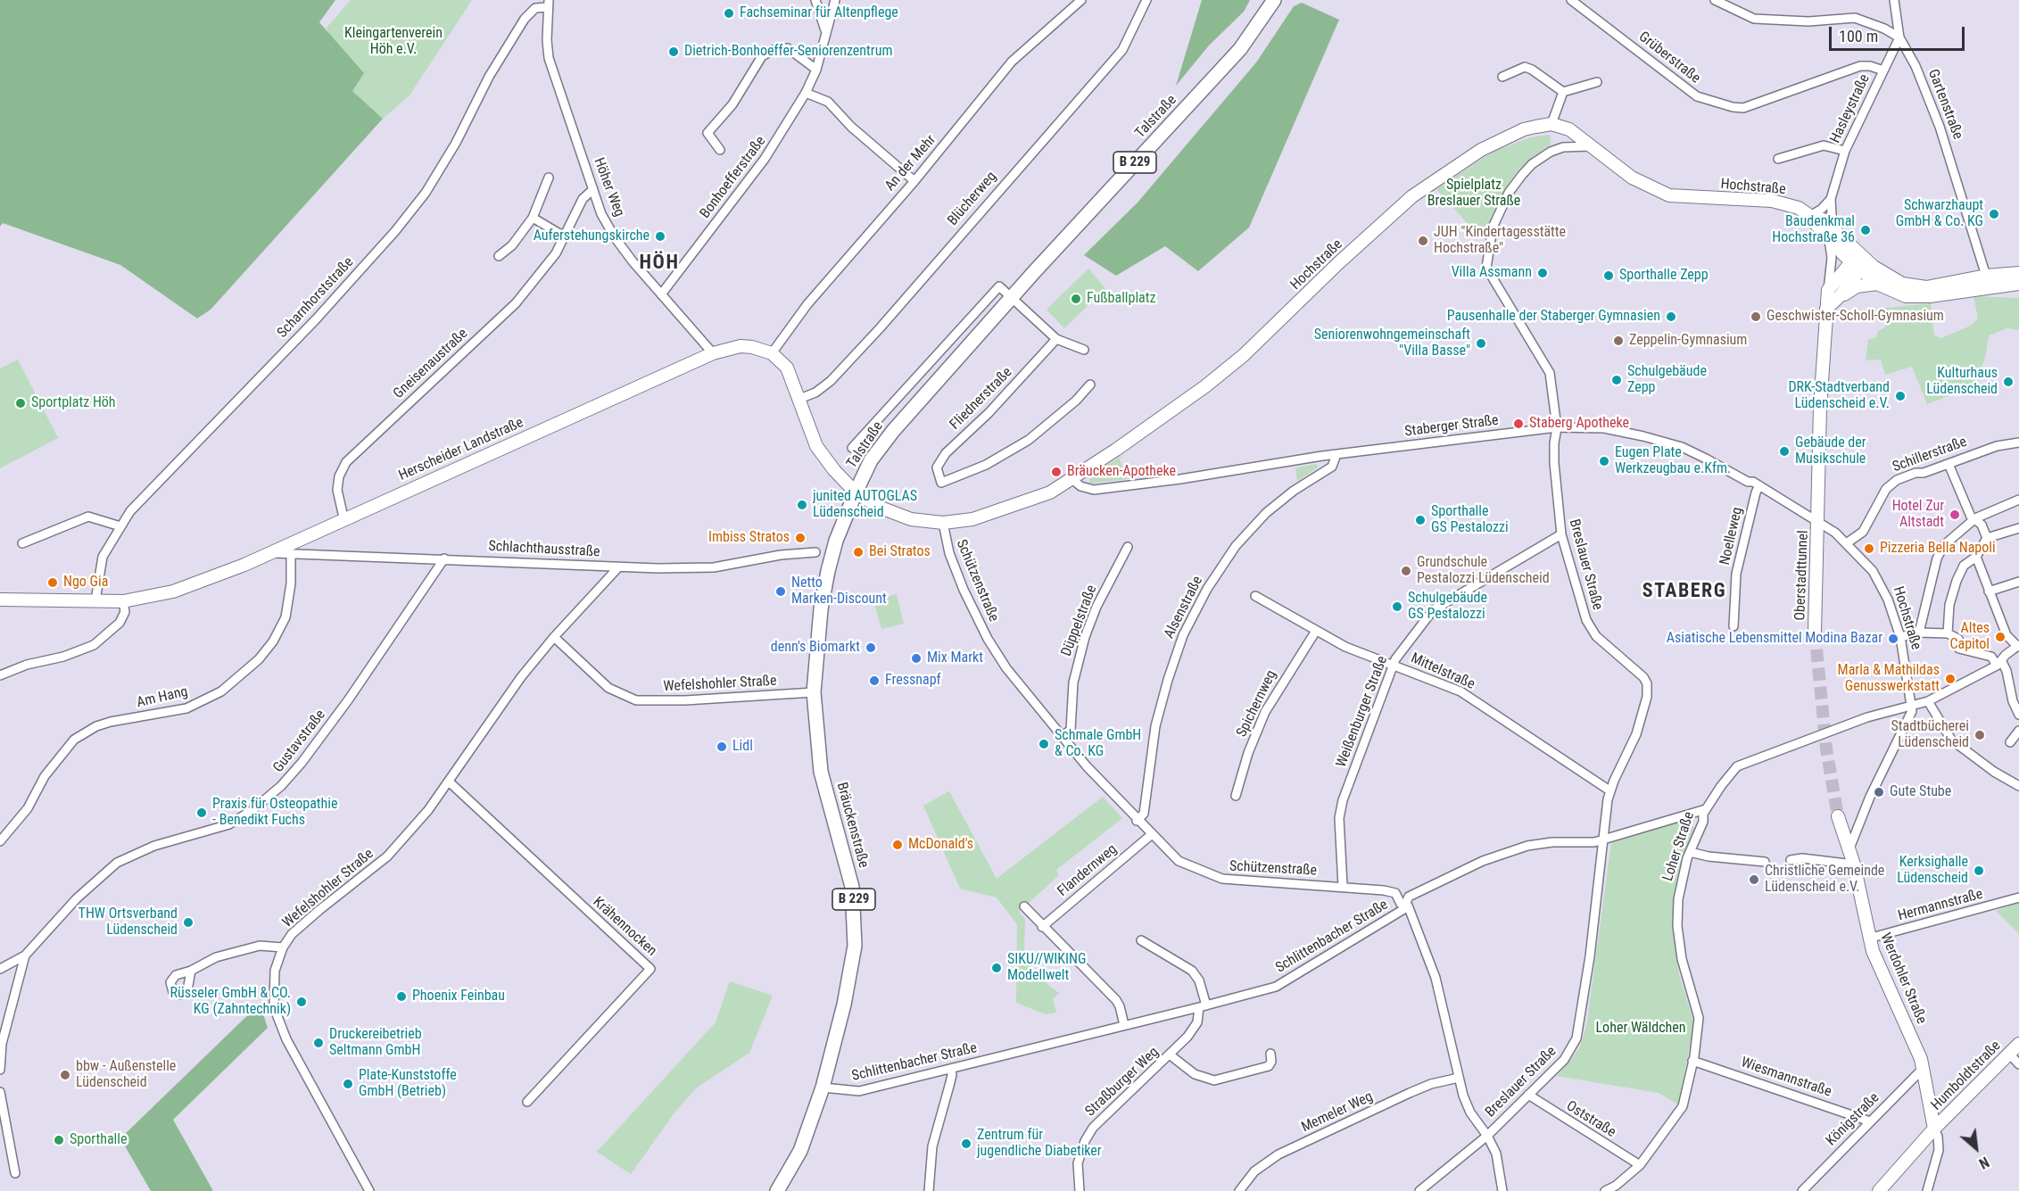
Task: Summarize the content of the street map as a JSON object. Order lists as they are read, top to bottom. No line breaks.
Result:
{"streets":{"main road":["Talstraße","B 229","Hochstraße","Herscheider Landstraße","Oberstadttunnel","Bräuckenstraße","Werdohler Straße","Humboldtstraße"],"street":["Grüberstraße","Gartenstraße","Hasleystraße","An der Mehr","Bonhoefferstraße","Höher Weg","Blücherweg","Scharnhorststraße","Gneisenaustraße","Fliednerstraße","Staberger Straße","Schillerstraße","Noelleweg","Schlachthausstraße","Breslauer Straße","Schützenstraße","Alsenstraße","Düppelstraße","Mittelstraße","Wefelshohler Straße","Am Hang","Spichernweg","Weißenburger Straße","Gustavstraße","Loher Straße","Flandernweg","Hermannstraße","Krähennocken","Schlittenbacher Straße","Wiesmannstraße","Straßburger Weg","Memeler Weg","Oststraße","Königstraße"]},"crossings":[["Grüberstraße","Hasleystraße"],["Gartenstraße","Hasleystraße"],["Hasleystraße","Hochstraße"],["Talstraße","Hochstraße"],["Talstraße","Bräuckenstraße"],["An der Mehr","Herscheider Landstraße"],["Bonhoefferstraße","Höher Weg"],["Höher Weg","Scharnhorststraße"],["Höher Weg","Gneisenaustraße"],["Höher Weg","Herscheider Landstraße"],["Hochstraße","Staberger Straße"],["Hochstraße","Schillerstraße"],["Hochstraße","Breslauer Straße"],["Hochstraße","Oberstadttunnel"],["Hochstraße","Schützenstraße"],["Hochstraße","Bräuckenstraße"],["Hochstraße","Loher Straße"],["Scharnhorststraße","Herscheider Landstraße"],["Gneisenaustraße","Herscheider Landstraße"],["Staberger Straße","Noelleweg"],["Staberger Straße","Breslauer Straße"],["Staberger Straße","Oberstadttunnel"],["Staberger Straße","Alsenstraße"],["Herscheider Landstraße","Schlachthausstraße"],["Schlachthausstraße","Wefelshohler Straße"],["Schlachthausstraße","Am Hang"],["Schlachthausstraße","Gustavstraße"],["Breslauer Straße","Mittelstraße"],["Breslauer Straße","Weißenburger Straße"],["Breslauer Straße","Schlittenbacher Straße"],["Breslauer Straße","Oststraße"],["Schützenstraße","Alsenstraße"],["Schützenstraße","Düppelstraße"],["Schützenstraße","Weißenburger Straße"],["Schützenstraße","Flandernweg"],["Schützenstraße","Schlittenbacher Straße"],["Mittelstraße","Spichernweg"],["Mittelstraße","Weißenburger Straße"],["Wefelshohler Straße","Bräuckenstraße"],["Wefelshohler Straße","Krähennocken"],["Bräuckenstraße","Schlittenbacher Straße"],["Loher Straße","Schlittenbacher Straße"],["Loher Straße","Wiesmannstraße"],["Loher Straße","Oststraße"],["Hermannstraße","Werdohler Straße"],["Schlittenbacher Straße","Straßburger Weg"],["Werdohler Straße","Humboldtstraße"],["Werdohler Straße","Königstraße"],["Wiesmannstraße","Königstraße"]],"districts":["HÖH","STABERG"],"parks":["Kleingartenverein Höh e.V.","Spielplatz Breslauer Straße","Loher Wäldchen"],"places":["Fachseminar für Altenpflege","Dietrich-Bonhoeffer-Seniorenzentrum","Schwarzhaupt GmbH & Co. KG","Baudenkmal Hochstraße 36","Auferstehungskirche","JUH \"Kindertagesstätte Hochstraße\"","Villa Assmann","Sporthalle Zepp","Fußballplatz","Pausenhalle der Staberger Gymnasien","Geschwister-Scholl-Gymnasium","Zeppelin-Gymnasium","Seniorenwohngemeinschaft \"Villa Basse\"","Schulgebäude Zepp","Kulturhaus Lüdenscheid","DRK-Stadtverband Lüdenscheid e.V.","Sportplatz Höh","Staberg Apotheke","Gebäude der Musikschule","Eugen Plate Werkzeugbau e.Kfm.","Bräucken-Apotheke","junited AUTOGLAS Lüdenscheid","Hotel Zur Altstadt","Sporthalle GS Pestalozzi","Imbiss Stratos","Pizzeria Bella Napoli","Bei Stratos","Grundschule Pestalozzi Lüdenscheid","Ngo Gia","Netto Marken-Discount","Schulgebäude GS Pestalozzi","Altes Capitol","Asiatische Lebensmittel Modina Bazar","denn's Biomarkt","Mix Markt","Marla & Mathildas Genusswerkstatt","Fressnapf","Stadtbücherei Lüdenscheid","Schmale GmbH & Co. KG","Lidl","Gute Stube","Praxis für Osteopathie - Benedikt Fuchs","McDonald's","Kerksighalle Lüdenscheid","Christliche Gemeinde Lüdenscheid e.V.","THW Ortsverband Lüdenscheid","SIKU//WIKING Modellwelt","Phoenix Feinbau","Rüsseler GmbH & CO. KG (Zahntechnik)","Druckereibetrieb Seltmann GmbH","bbw - Außenstelle Lüdenscheid","Plate-Kunststoffe GmbH (Betrieb)","Sporthalle","Zentrum für jugendliche Diabetiker"],"scale_bar":"100 m","north":"bottom right"}
